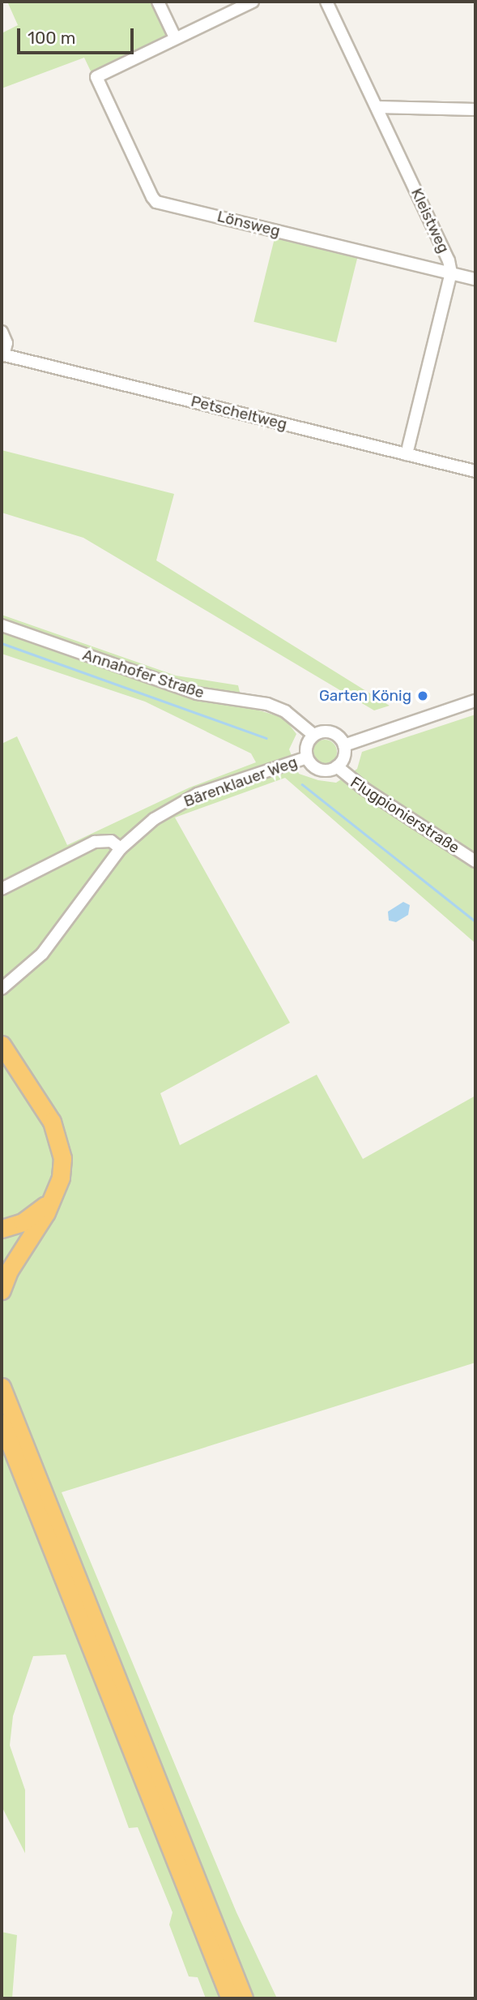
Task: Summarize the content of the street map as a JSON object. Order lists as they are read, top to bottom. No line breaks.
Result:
{"streets":{"street":["Kleistweg","Lönsweg","Petscheltweg","Annahofer Straße","Bärenklauer Weg","Flugpionierstraße"]},"crossings":[["Kleistweg","Lönsweg"],["Kleistweg","Petscheltweg"],["Annahofer Straße","Bärenklauer Weg"],["Annahofer Straße","Flugpionierstraße"],["Bärenklauer Weg","Flugpionierstraße"]],"places":["Garten König"],"scale_bar":"100 m"}
